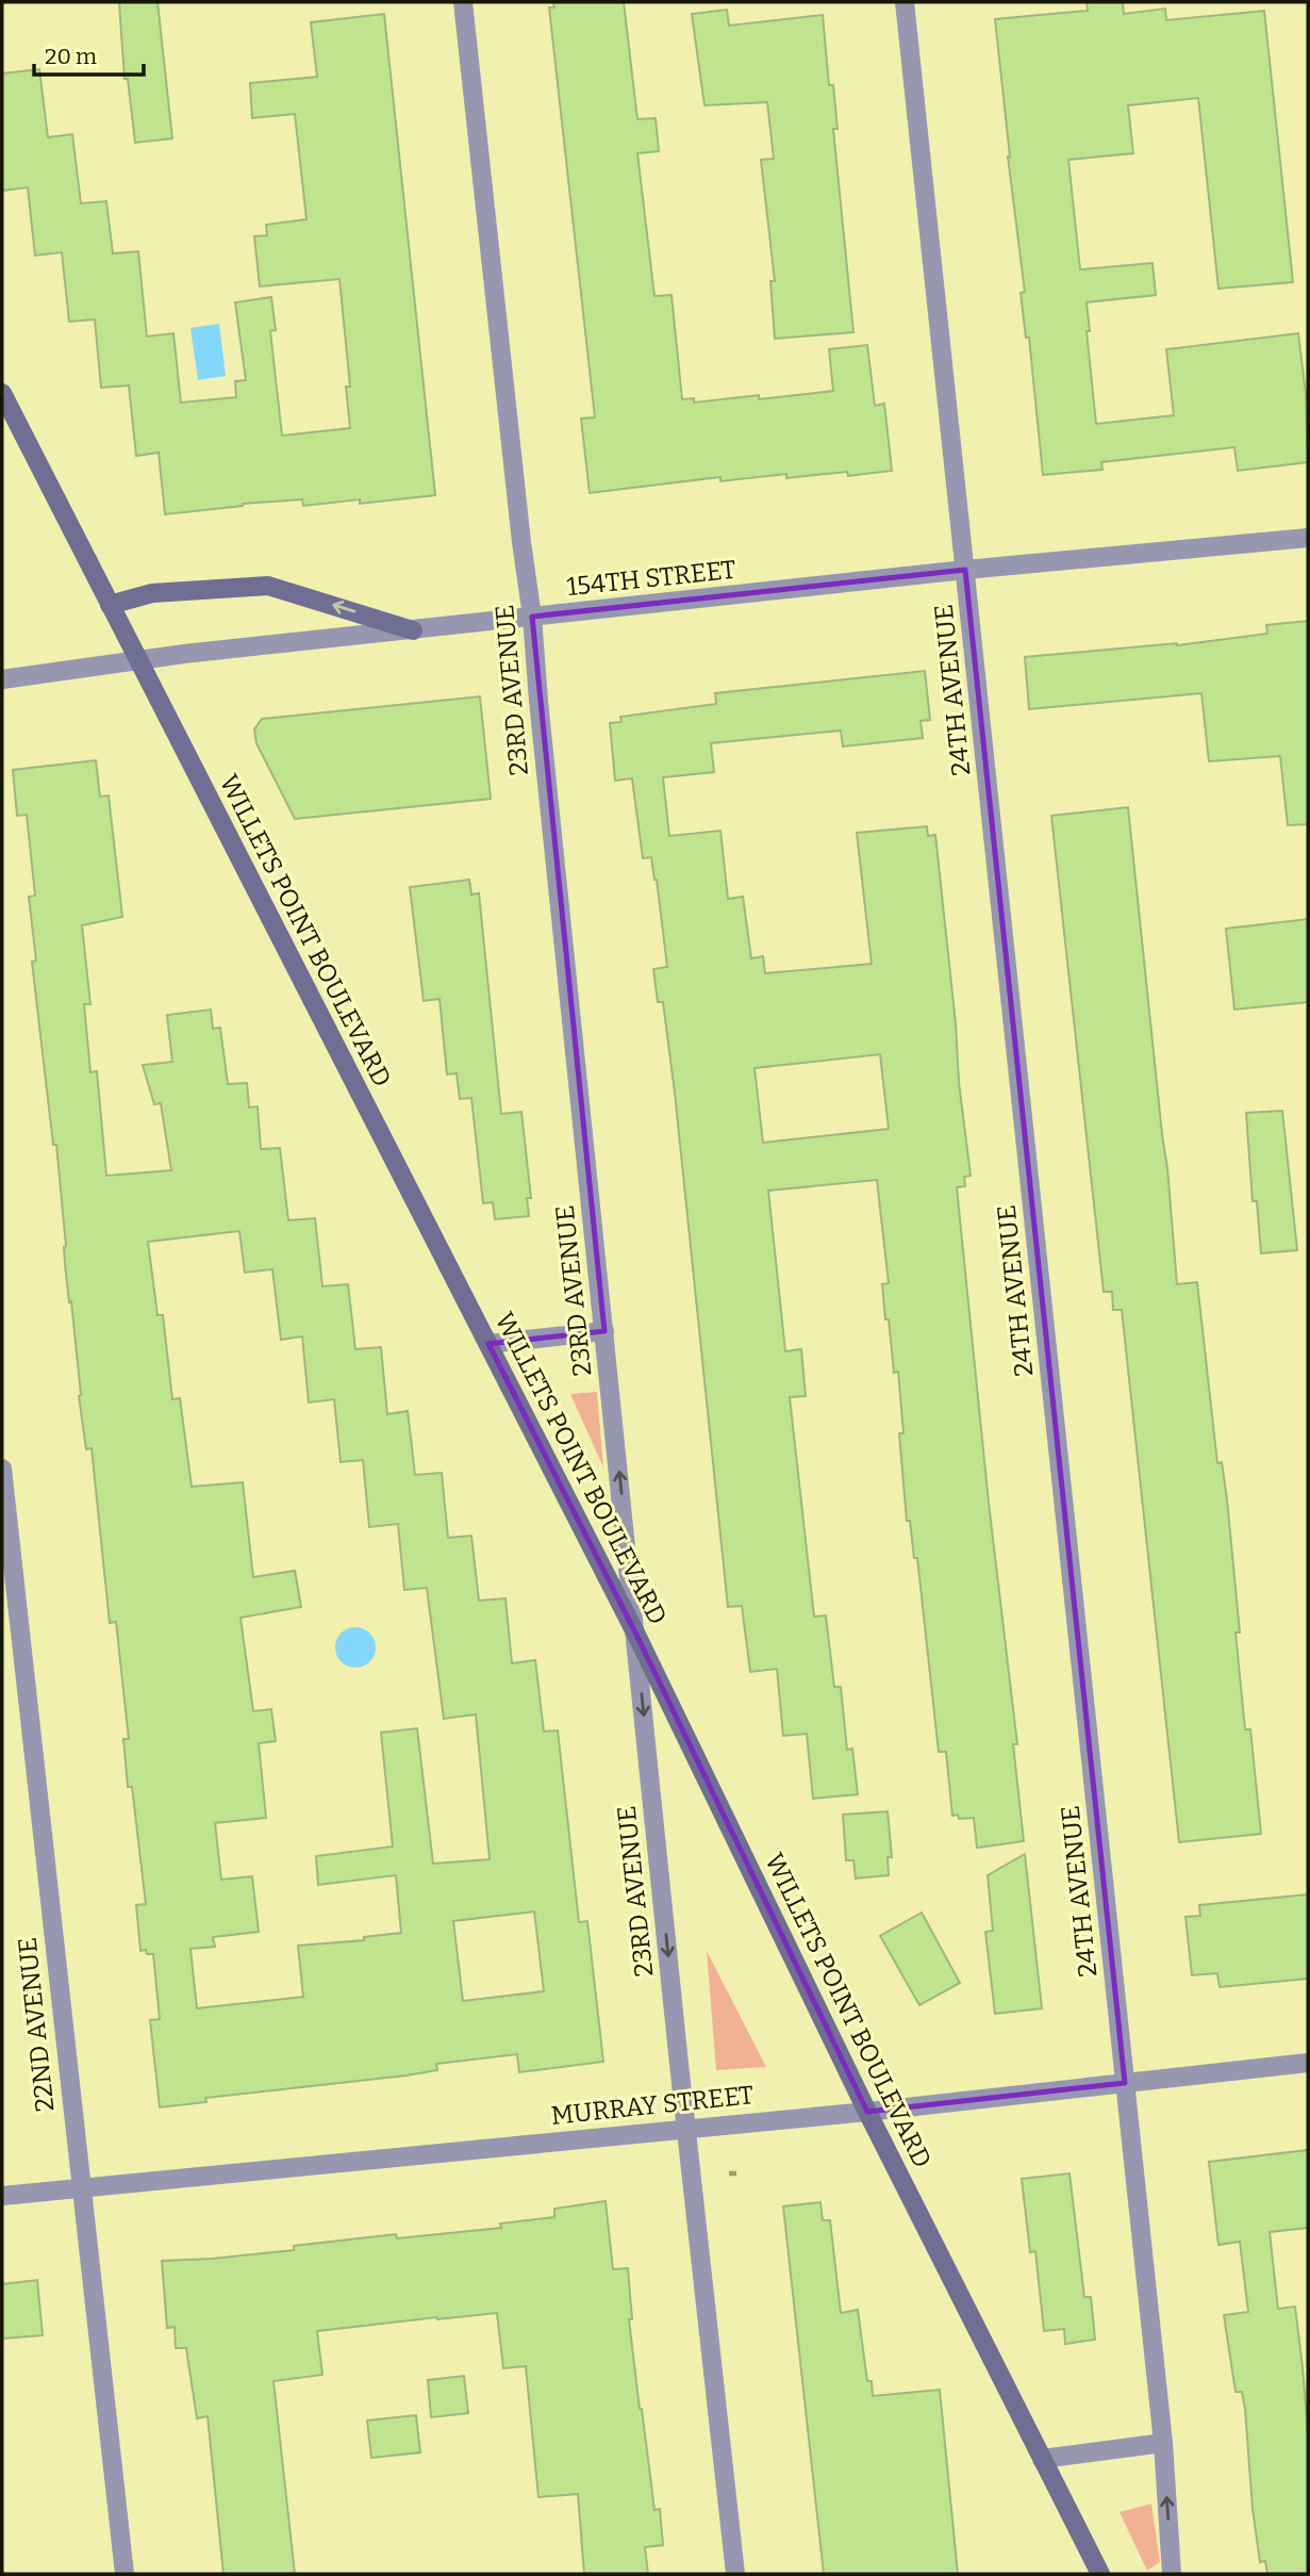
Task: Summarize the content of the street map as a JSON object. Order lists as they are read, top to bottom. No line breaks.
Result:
{"streets":{"street":["154TH STREET","23RD AVENUE","24TH AVENUE","WILLETS POINT BOULEVARD","22ND AVENUE","MURRAY STREET"]},"crossings":[["154TH STREET","23RD AVENUE"],["154TH STREET","24TH AVENUE"],["154TH STREET","WILLETS POINT BOULEVARD"],["23RD AVENUE","WILLETS POINT BOULEVARD"],["23RD AVENUE","MURRAY STREET"],["24TH AVENUE","MURRAY STREET"],["WILLETS POINT BOULEVARD","MURRAY STREET"],["22ND AVENUE","MURRAY STREET"]],"scale_bar":"20 m"}
